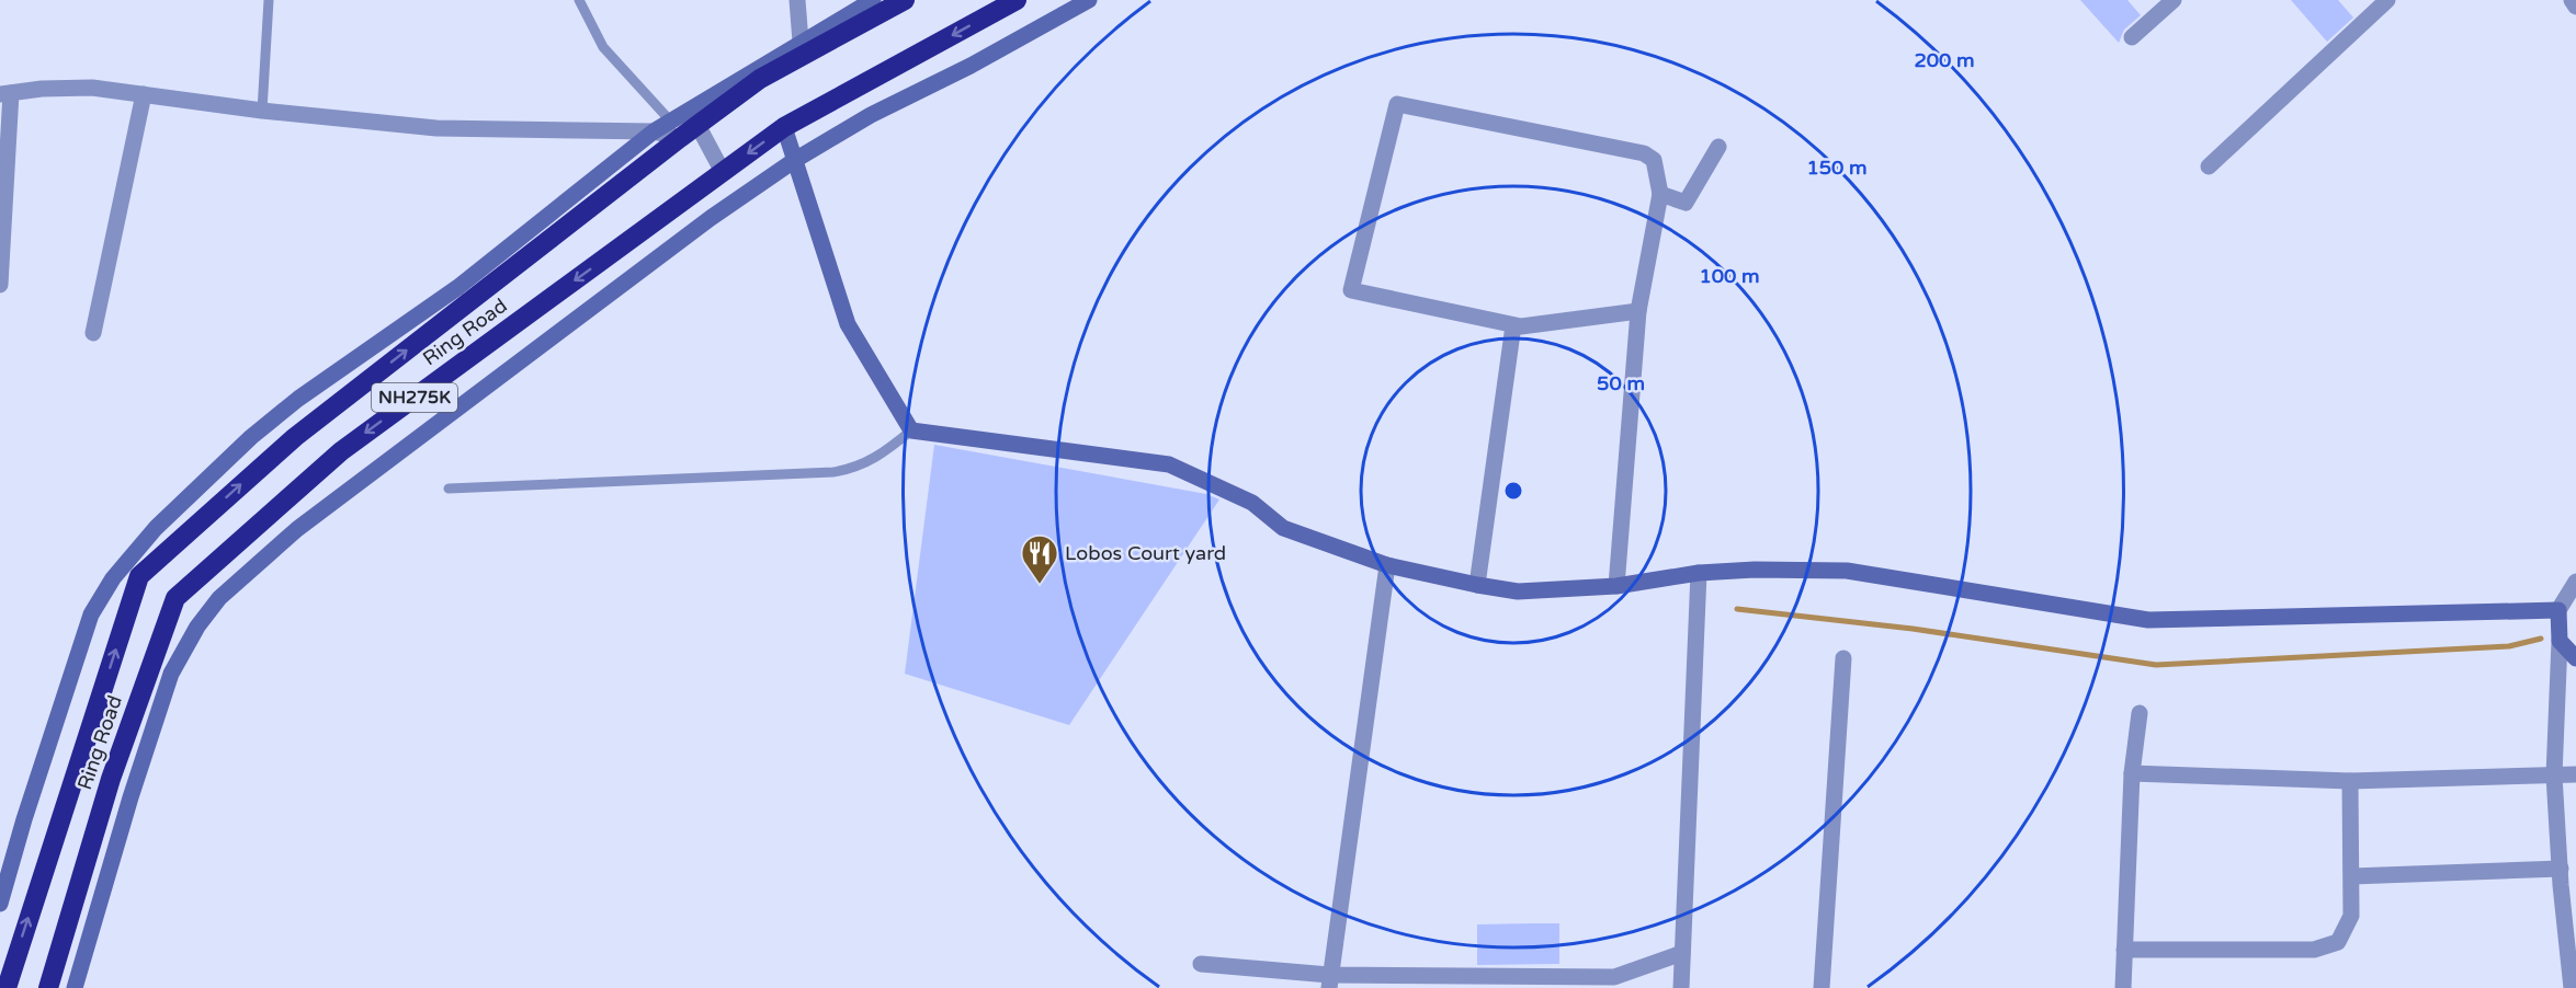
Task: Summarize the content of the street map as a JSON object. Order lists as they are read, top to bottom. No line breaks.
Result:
{"streets":{"highway":["Ring Road","NH275K"]},"places":{"restaurant":["Lobos Court yard"]},"rings":["200 m","150 m","100 m","50 m"]}
